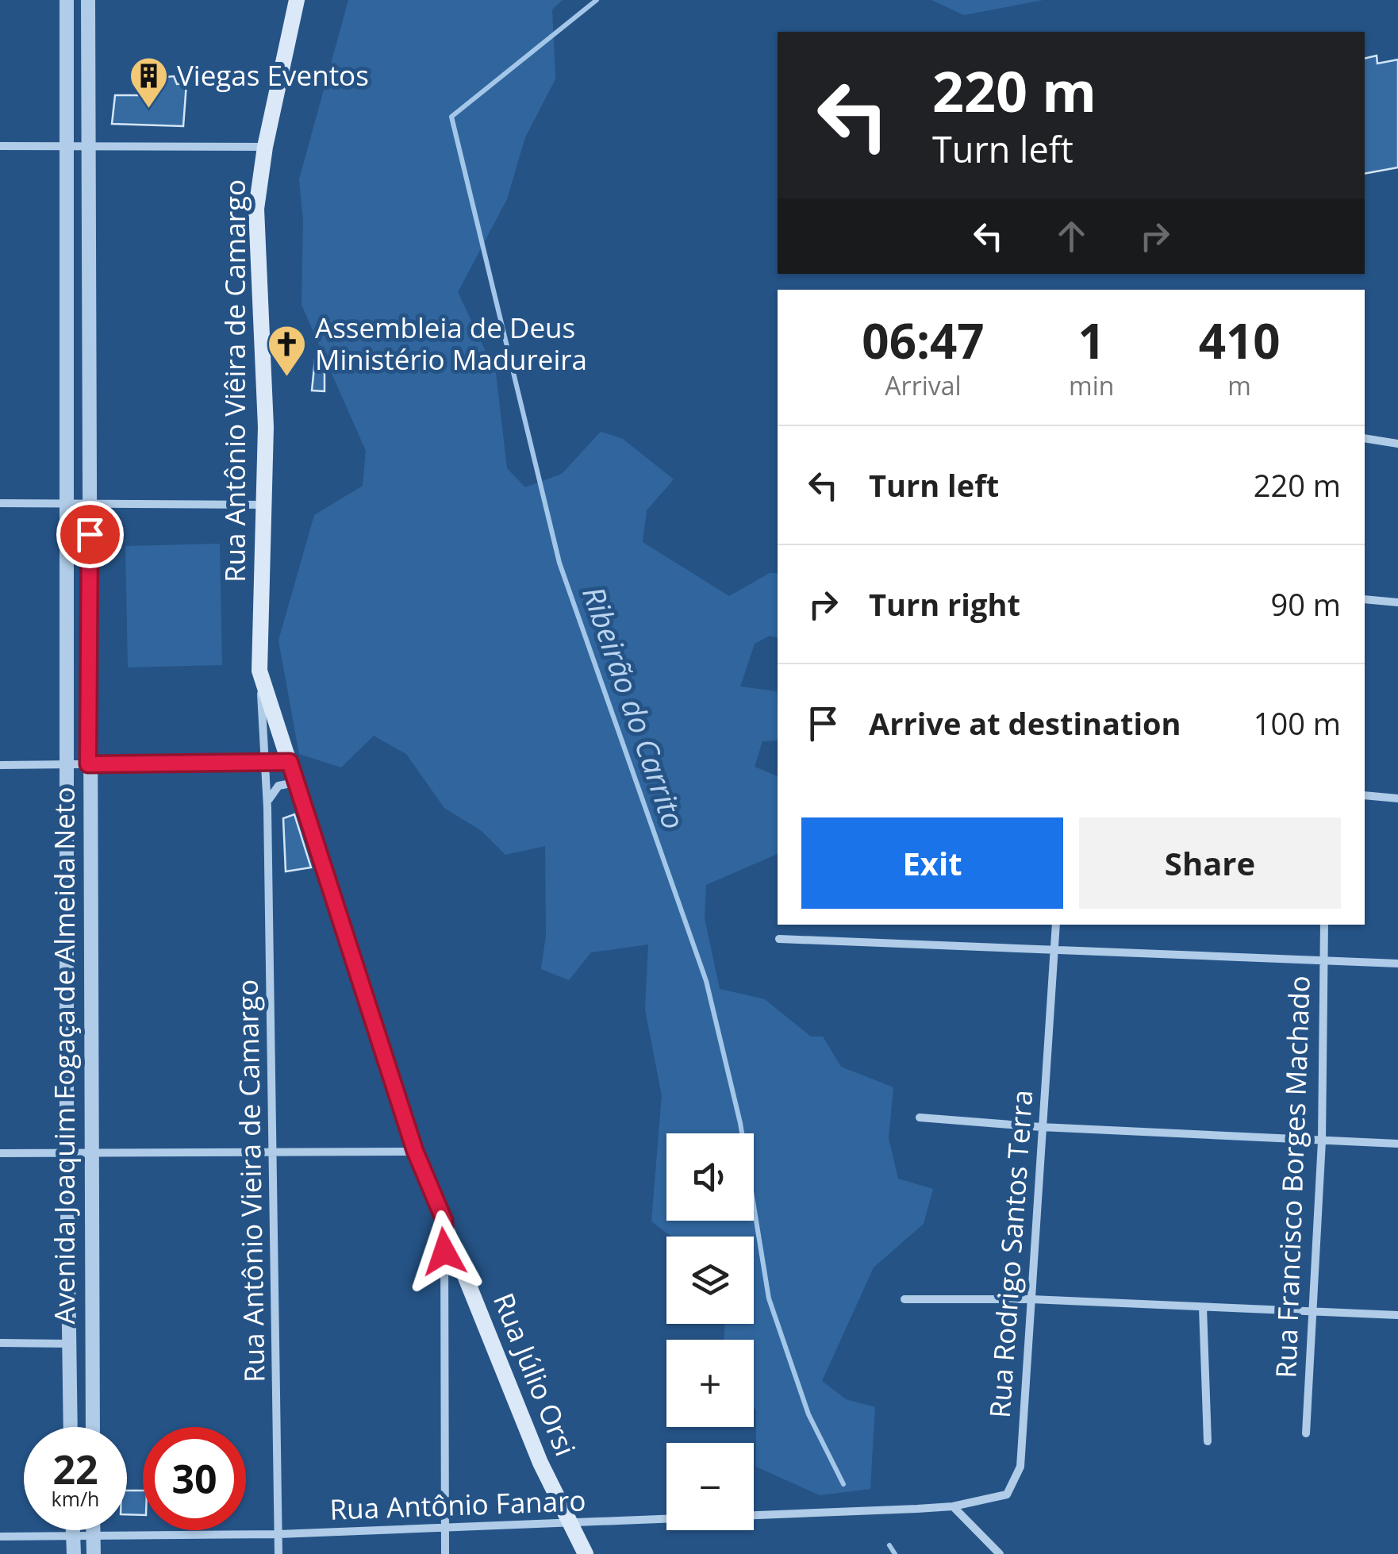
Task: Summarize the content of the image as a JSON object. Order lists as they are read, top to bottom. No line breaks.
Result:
{"streets":{"main road":["Rua Antônio Viêira de Camargo","Rua Júlio Orsi"],"street":["Avenida Joaquim Fogaça de Almeida Neto","Rua Francisco Borges Machado","Rua Antônio Vieira de Camargo","Rua Rodrigo Santos Terra","Rua Antônio Fanaro"]},"crossings":[["Rua Antônio Viêira de Camargo","Rua Antônio Vieira de Camargo"],["Rua Antônio Viêira de Camargo","Rua Júlio Orsi"],["Rua Antônio Vieira de Camargo","Rua Júlio Orsi"],["Rua Antônio Vieira de Camargo","Rua Antônio Fanaro"],["Rua Rodrigo Santos Terra","Rua Antônio Fanaro"],["Rua Júlio Orsi","Rua Antônio Fanaro"]],"water":["Ribeirão do Carrito"],"places":{"building":["Viegas Eventos"],"church":["Assembleia de Deus Ministério Madureira"]},"page":{"turn":["220 m","Turn left"],"eta":["06:47","Arrival","1","min","410","m"],"list":[{"name":"Turn left","value":"220 m"},{"name":"Turn right","value":"90 m"},{"name":"Arrive at destination","value":"100 m"}],"buttons":["Exit","Share"],"map_buttons":["+","−"],"speed":"22 km/h","limit":"30"}}
